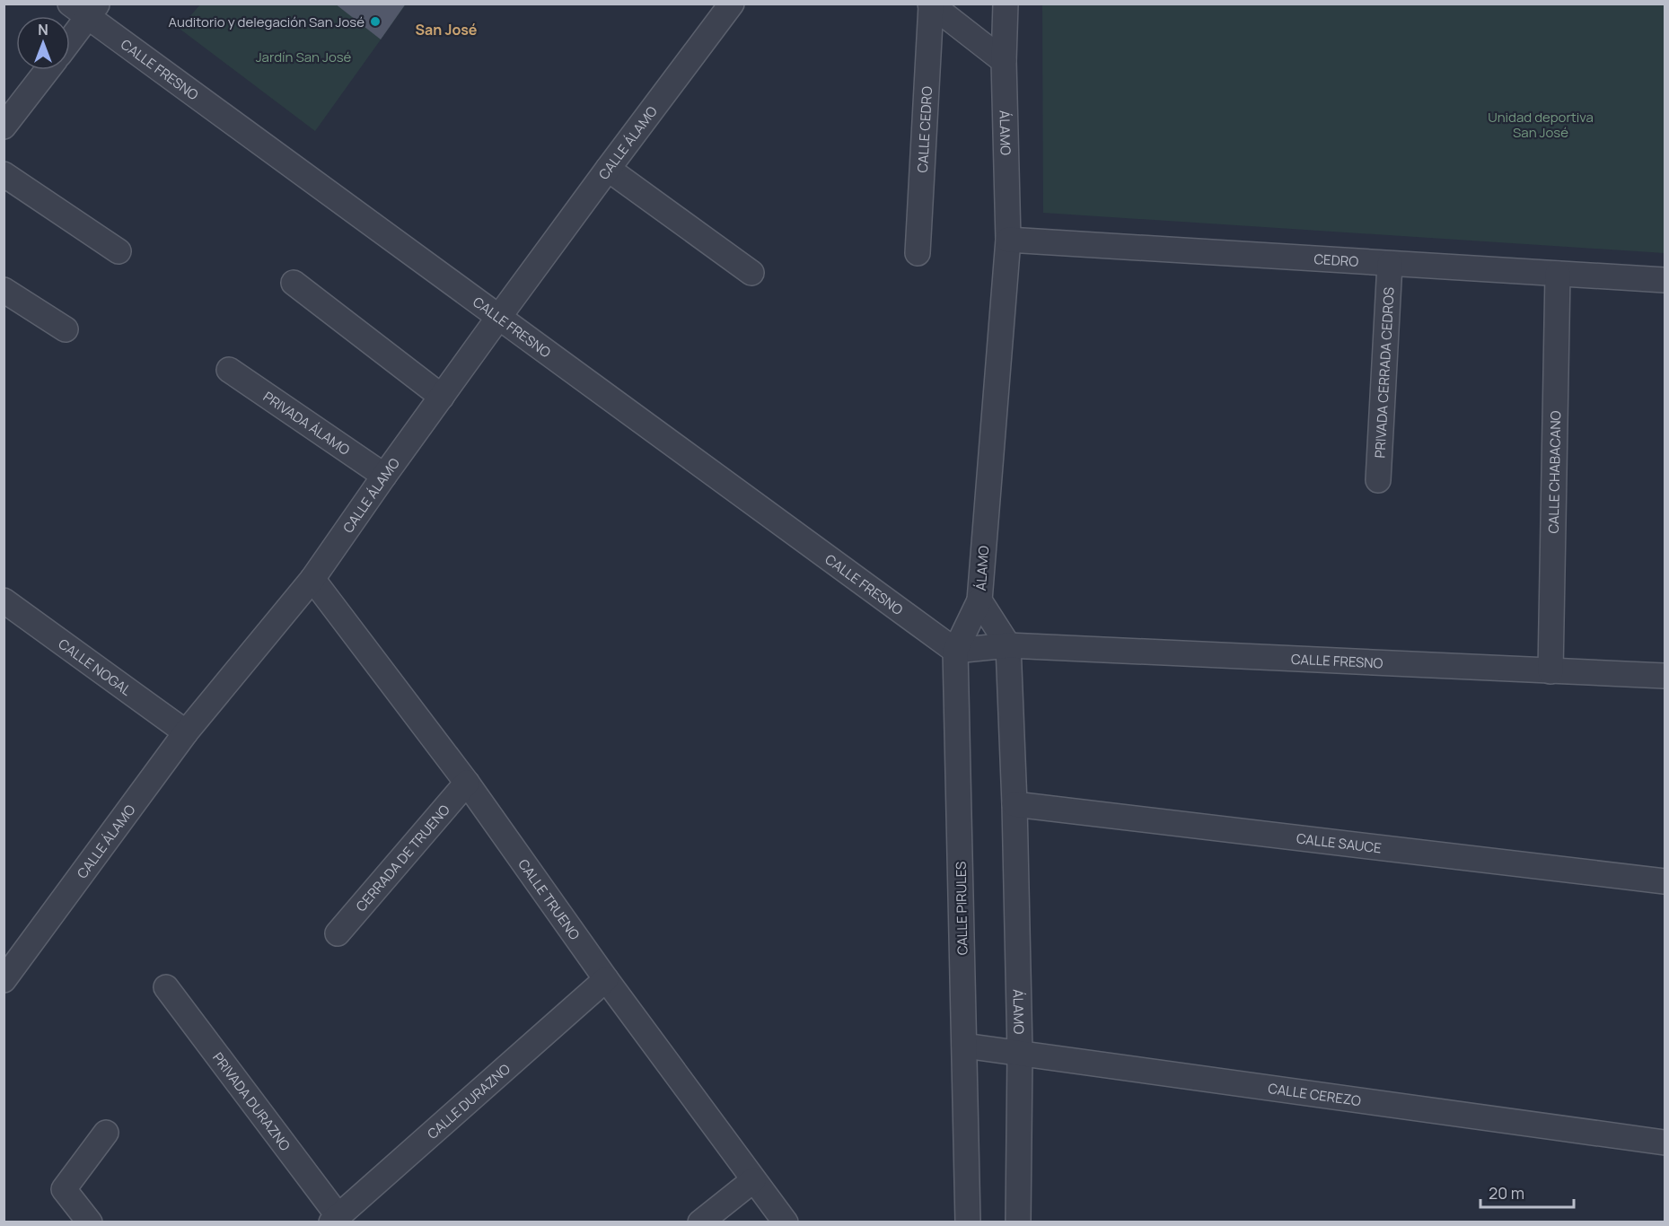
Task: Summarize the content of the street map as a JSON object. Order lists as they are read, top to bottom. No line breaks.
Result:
{"streets":{"street":["CALLE FRESNO","CALLE CEDRO","ÁLAMO","CALLE ÁLAMO","CEDRO","PRIVADA CERRADA CEDROS","PRIVADA ÁLAMO","CALLE CHABACANO","CALLE NOGAL","CALLE SAUCE","CERRADA DE TRUENO","CALLE TRUENO","CALLE PIRULES","CALLE CEREZO","CALLE DURAZNO","PRIVADA DURAZNO"]},"crossings":[["CALLE FRESNO","ÁLAMO"],["CALLE FRESNO","CALLE ÁLAMO"],["CALLE FRESNO","CALLE CHABACANO"],["CALLE FRESNO","CALLE PIRULES"],["CALLE CEDRO","ÁLAMO"],["ÁLAMO","CEDRO"],["ÁLAMO","CALLE SAUCE"],["ÁLAMO","CALLE PIRULES"],["ÁLAMO","CALLE CEREZO"],["CALLE ÁLAMO","PRIVADA ÁLAMO"],["CALLE ÁLAMO","CALLE NOGAL"],["CALLE ÁLAMO","CALLE TRUENO"],["CEDRO","PRIVADA CERRADA CEDROS"],["CEDRO","CALLE CHABACANO"],["CERRADA DE TRUENO","CALLE TRUENO"],["CALLE TRUENO","CALLE DURAZNO"],["CALLE PIRULES","CALLE CEREZO"],["CALLE DURAZNO","PRIVADA DURAZNO"]],"districts":["San José"],"parks":["Jardín San José","Unidad deportiva San José"],"places":["Auditorio y delegación San José"],"scale_bar":"20 m","north":"top"}
